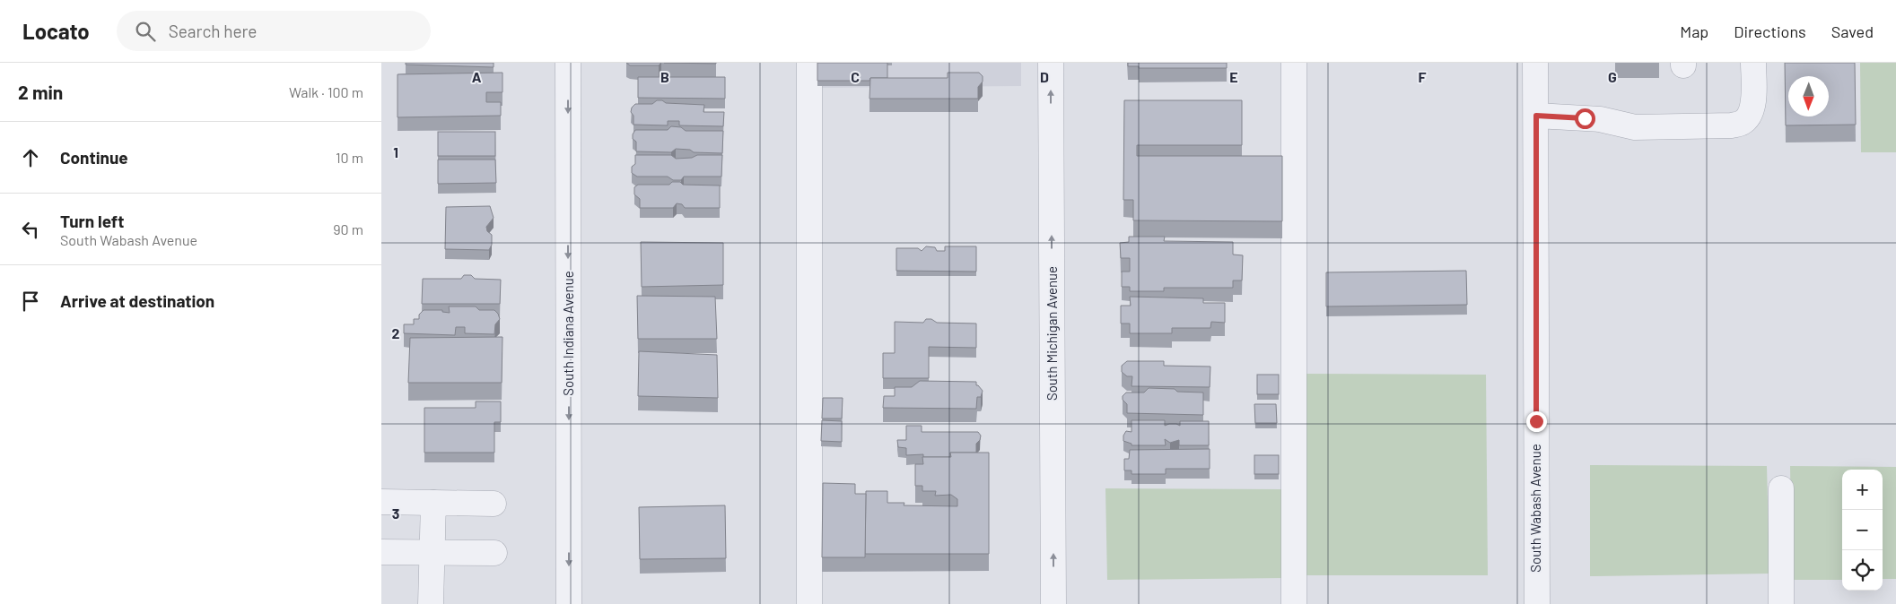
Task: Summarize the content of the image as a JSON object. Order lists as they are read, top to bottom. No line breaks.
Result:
{"streets":{"street":["South Indiana Avenue","South Michigan Avenue","South Wabash Avenue"]},"one_way":["South Indiana Avenue","South Michigan Avenue"],"north":"bottom","page":{"header":"Locato","search":"Search here","nav":["Map","Directions","Saved"],"heading":["2 min","Walk · 100 m"],"list":[["Continue","10 m"],["Turn left","South Wabash Avenue","90 m"],"Arrive at destination"],"map_buttons":["+","−"]},"grid":{"columns":["A","B","C","D","E","F","G"],"rows":["1","2","3"]}}
